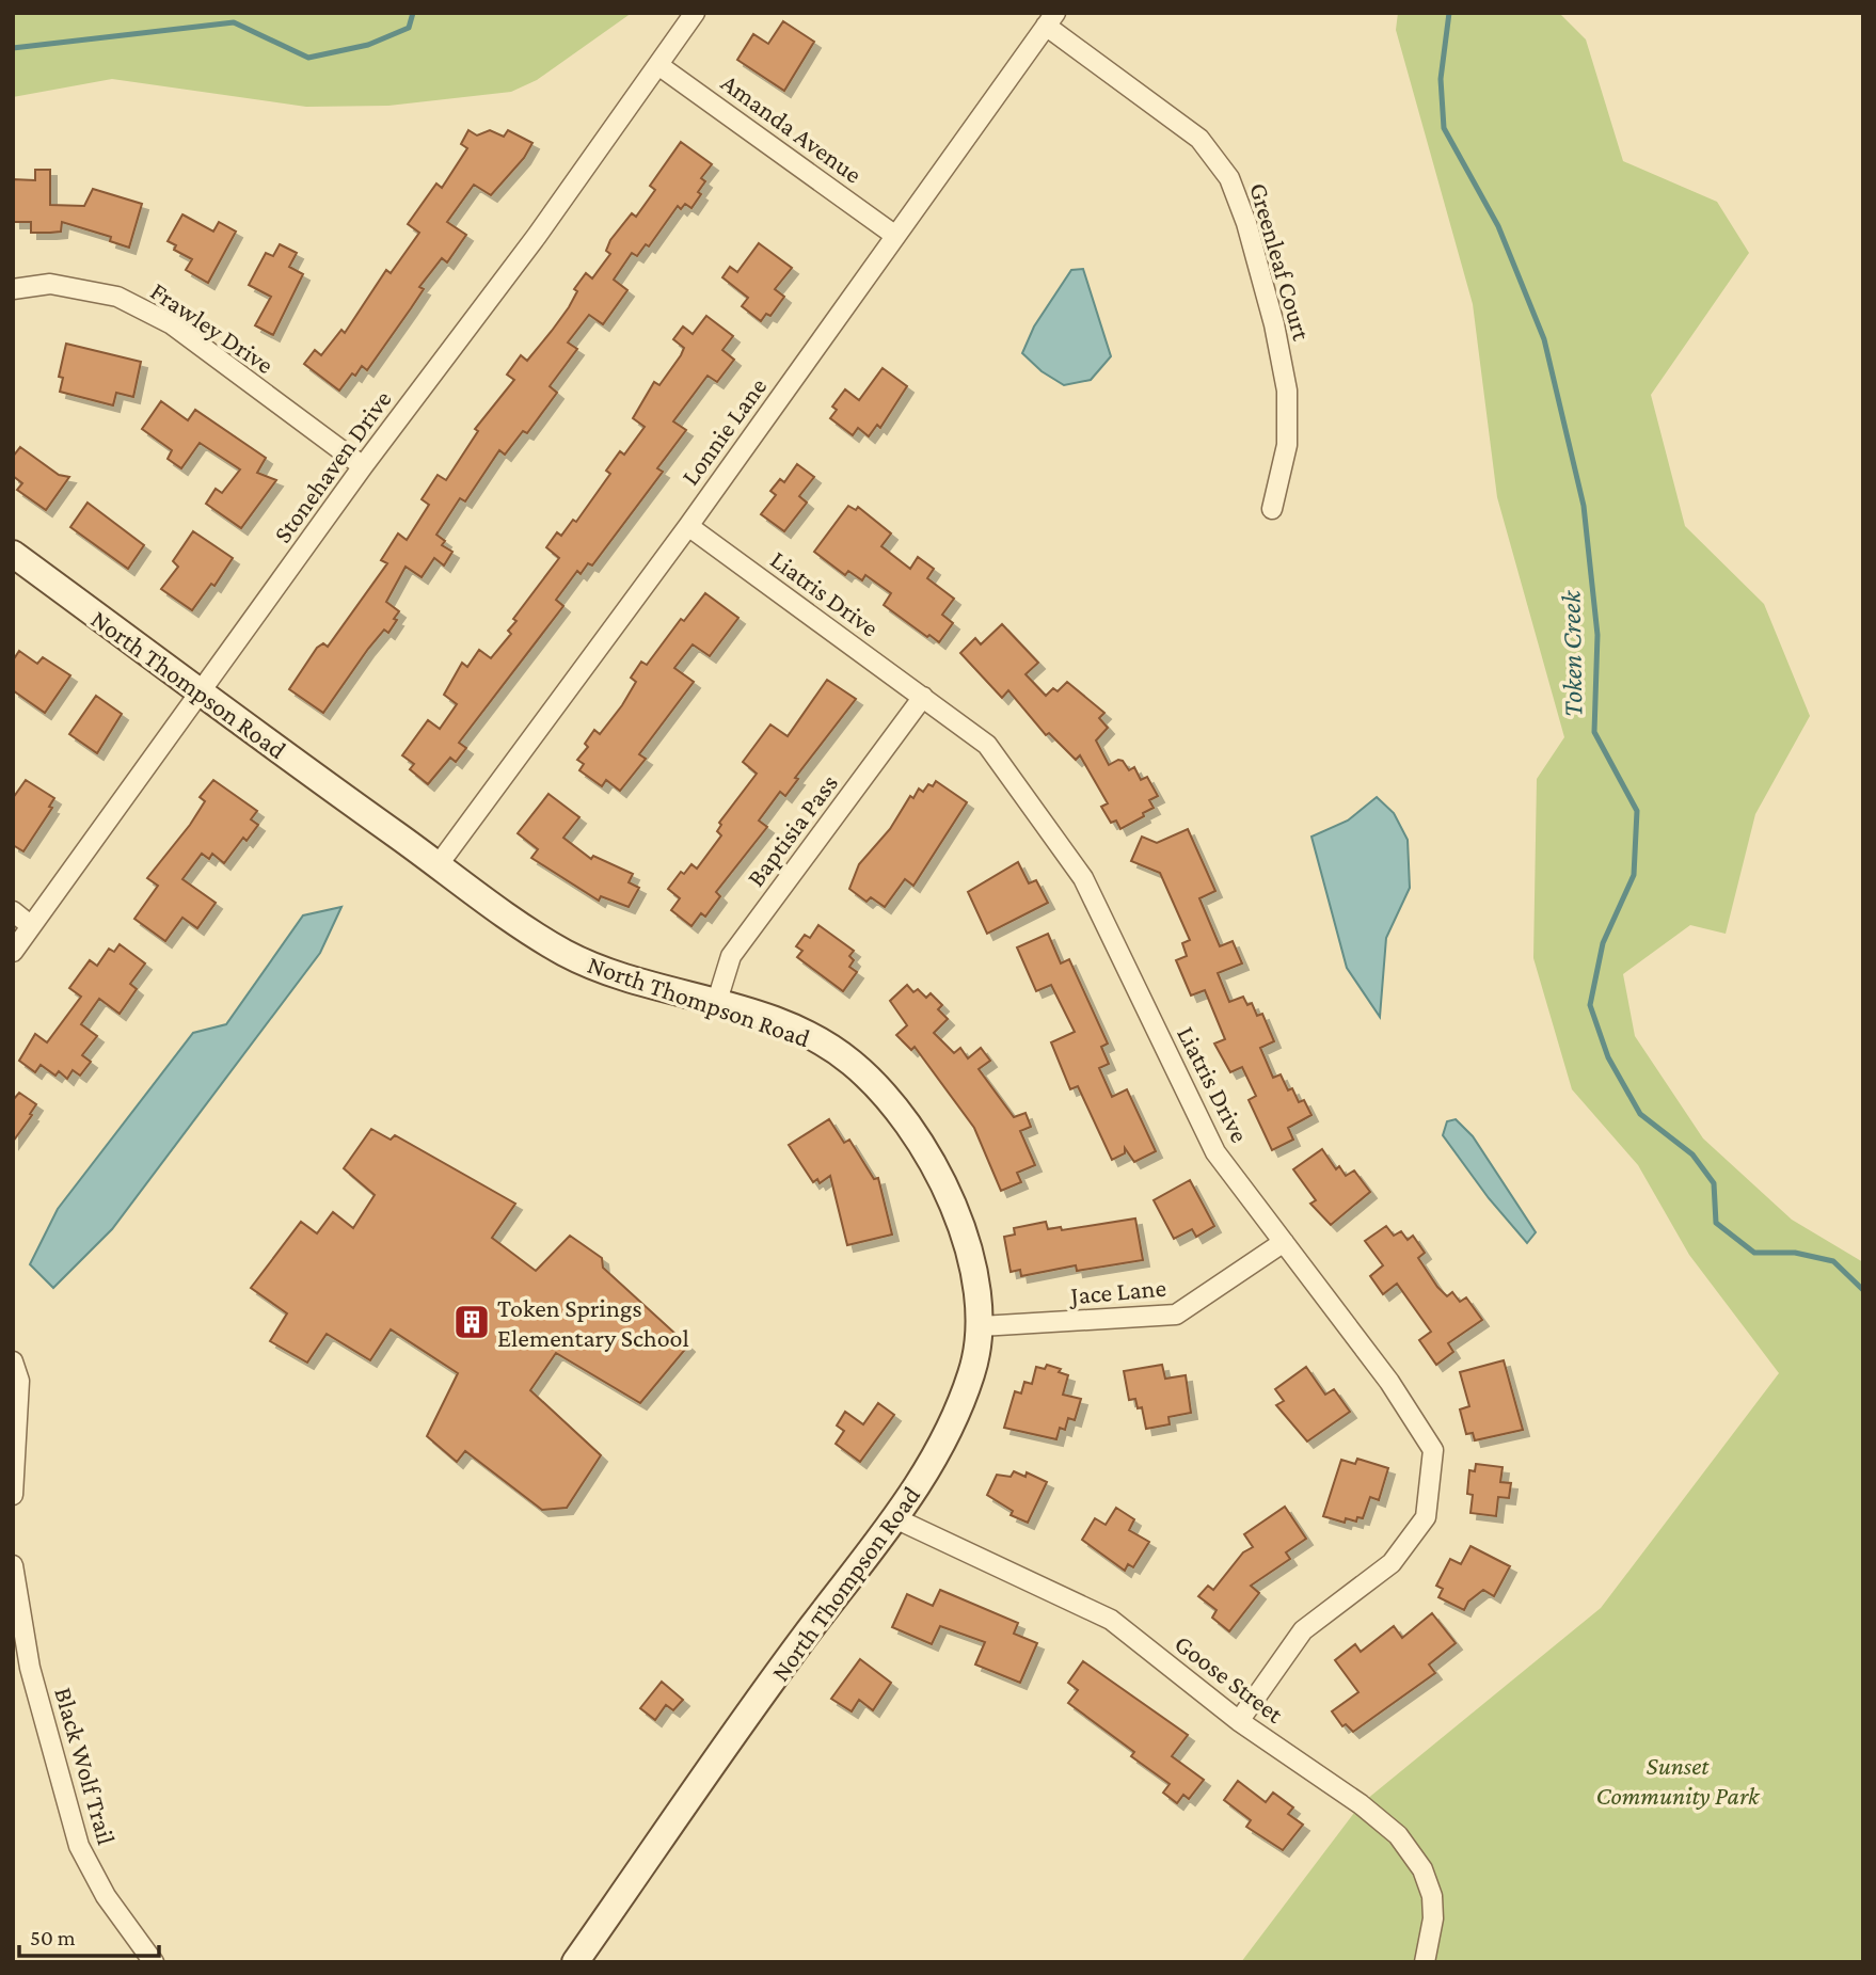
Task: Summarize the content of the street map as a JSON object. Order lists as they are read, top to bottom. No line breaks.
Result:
{"streets":{"street":["Amanda Avenue","Greenleaf Court","Frawley Drive","Lonnie Lane","Stonehaven Drive","Liatris Drive","North Thompson Road","Baptisia Pass","Jace Lane","Goose Street","Black Wolf Trail"]},"crossings":[["Amanda Avenue","Lonnie Lane"],["Amanda Avenue","Stonehaven Drive"],["Greenleaf Court","Lonnie Lane"],["Frawley Drive","Stonehaven Drive"],["Lonnie Lane","Liatris Drive"],["Lonnie Lane","North Thompson Road"],["Stonehaven Drive","North Thompson Road"],["Liatris Drive","Baptisia Pass"],["Liatris Drive","Jace Lane"],["Liatris Drive","Goose Street"],["North Thompson Road","Baptisia Pass"],["North Thompson Road","Jace Lane"],["North Thompson Road","Goose Street"]],"water":["Token Creek"],"parks":["Sunset Community Park"],"places":{"building":["Token Springs Elementary School"]},"scale_bar":"50 m"}
